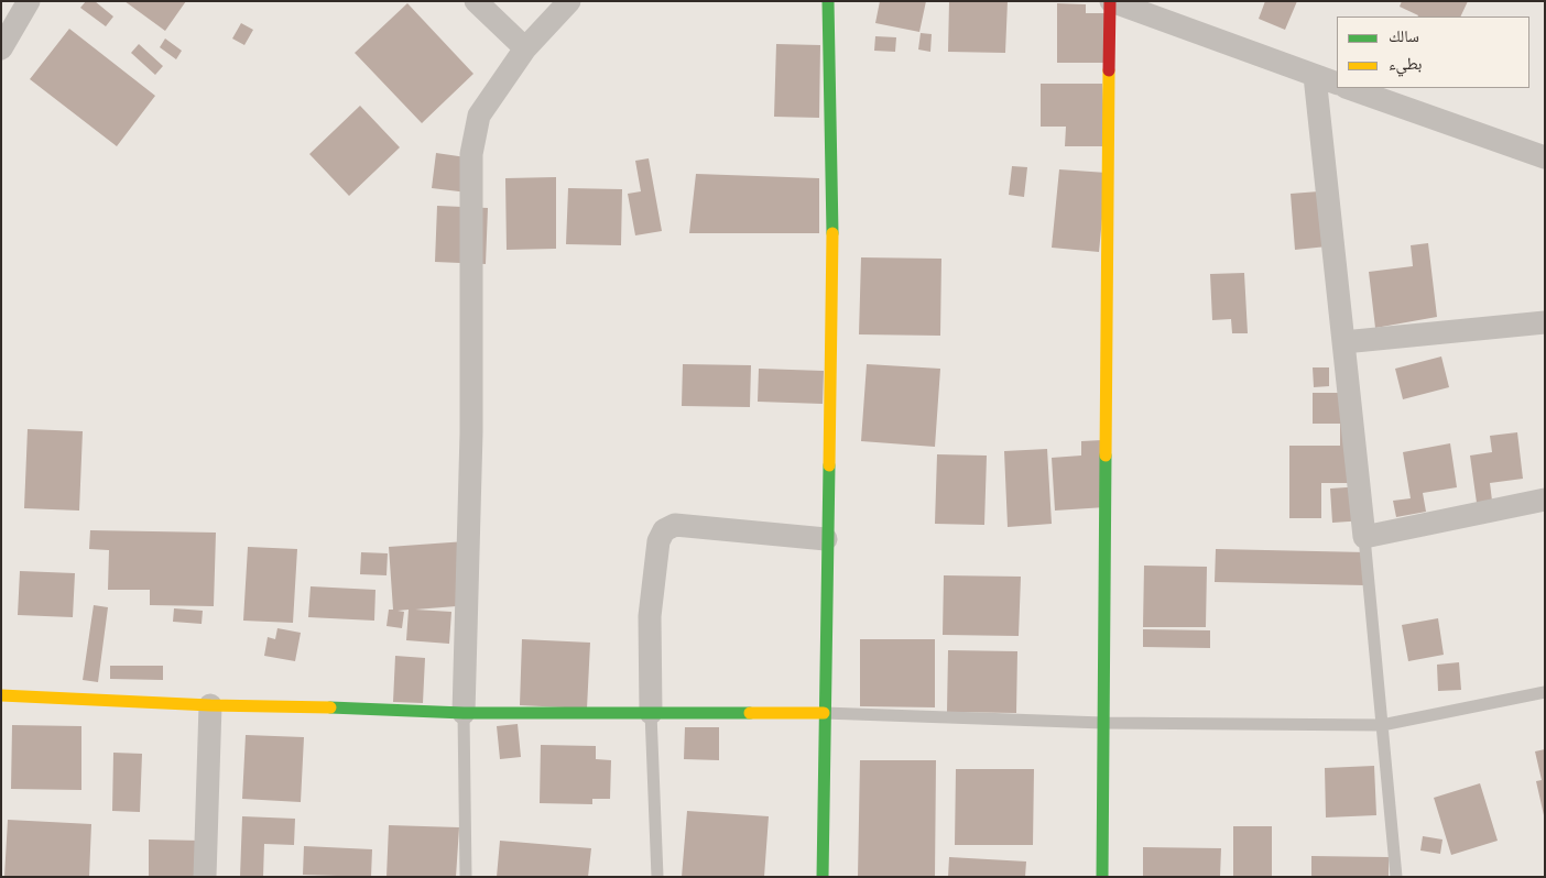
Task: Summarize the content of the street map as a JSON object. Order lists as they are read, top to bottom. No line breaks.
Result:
{"legend":["سالك","بطيء"]}
